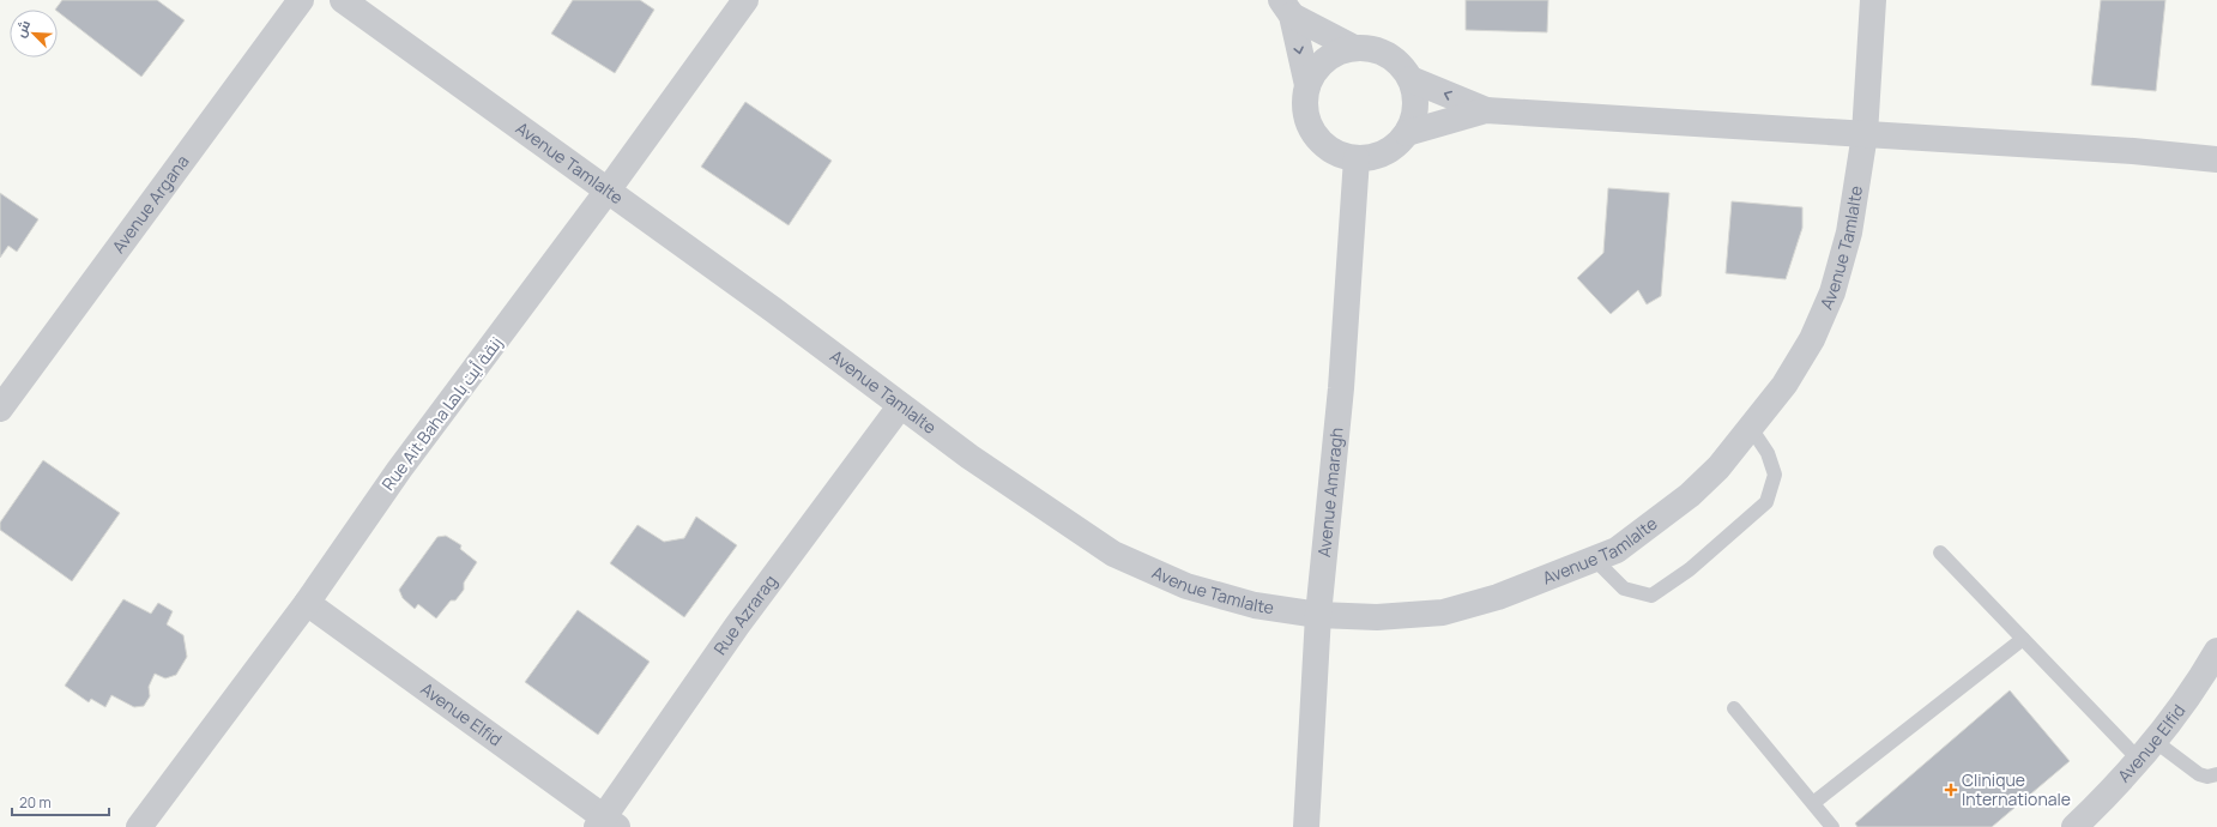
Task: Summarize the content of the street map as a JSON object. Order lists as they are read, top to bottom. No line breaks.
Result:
{"streets":{"street":["Avenue Tamlalte","Avenue Argana","Rue Ait Baha زنقة أيت باها","Avenue Amaragh","Rue Azrarag","Avenue Elfid"]},"crossings":[["Avenue Tamlalte","Rue Ait Baha زنقة أيت باها"],["Avenue Tamlalte","Avenue Amaragh"],["Avenue Tamlalte","Rue Azrarag"],["Rue Ait Baha زنقة أيت باها","Avenue Elfid"],["Rue Azrarag","Avenue Elfid"]],"places":{"health":["Clinique Internationale"]},"scale_bar":"20 m","north":"top left"}
